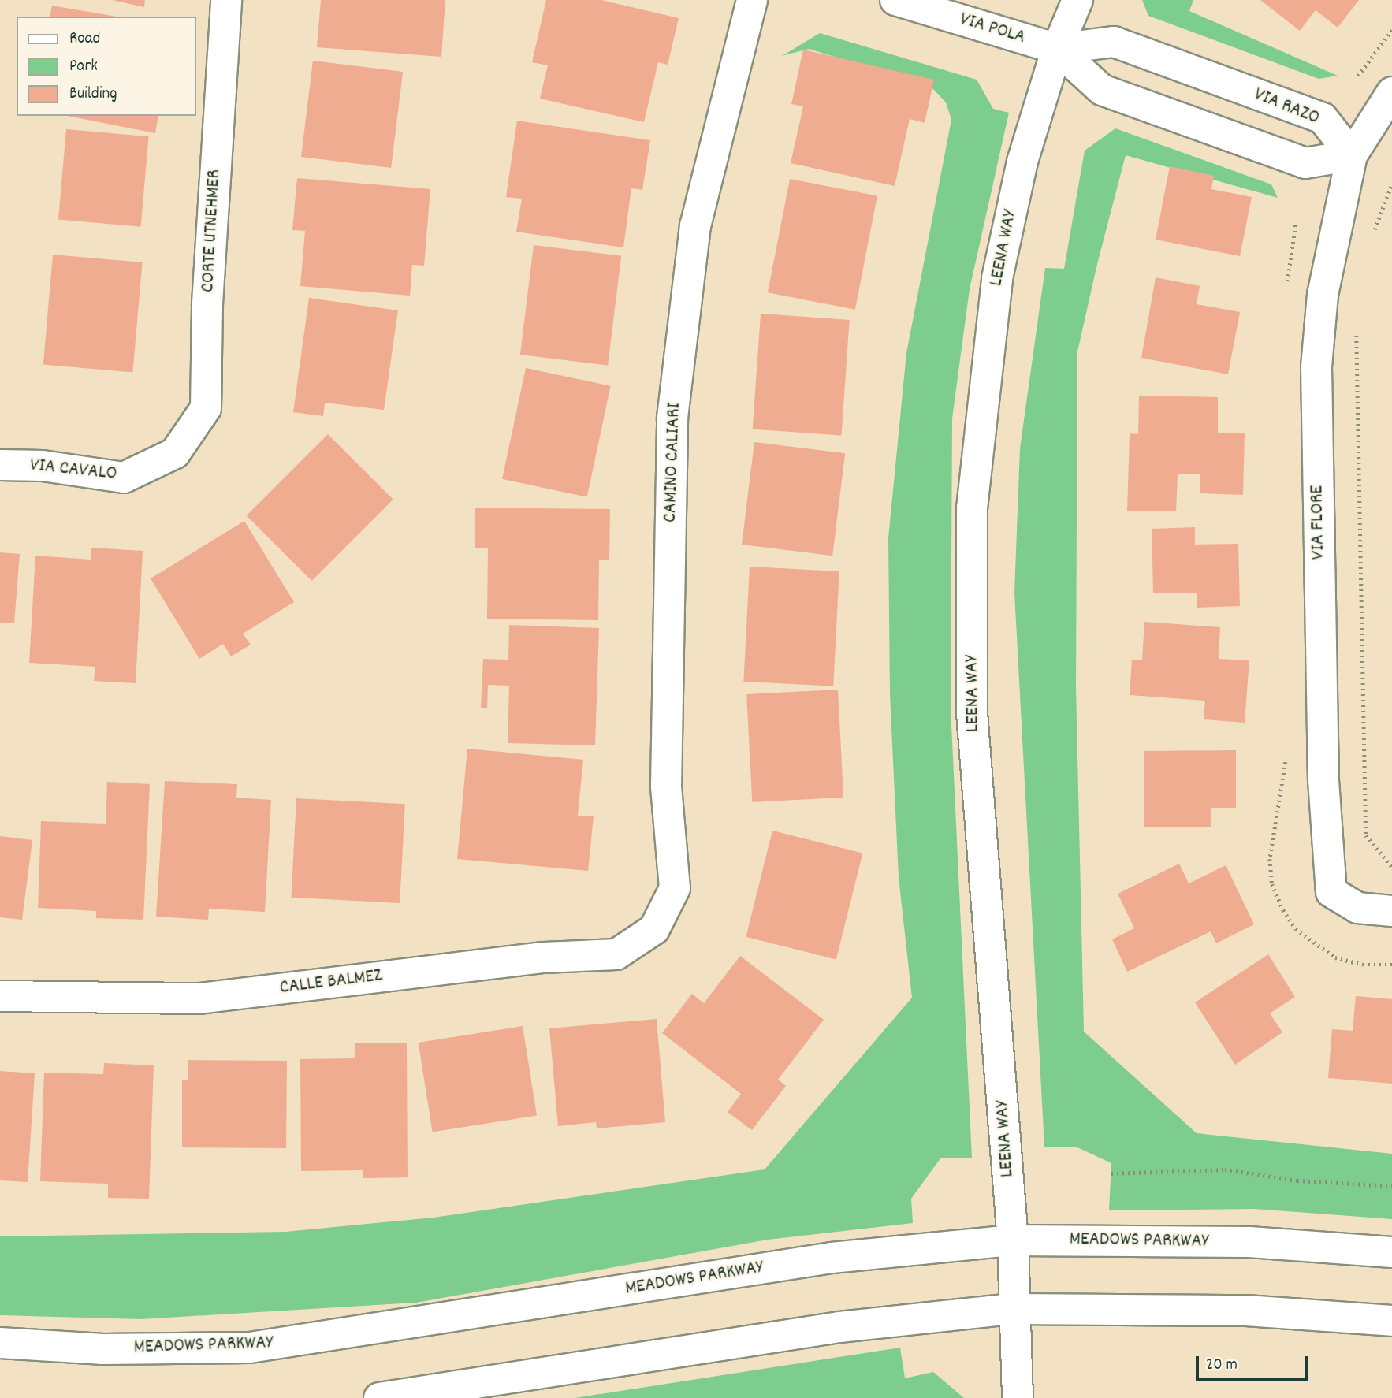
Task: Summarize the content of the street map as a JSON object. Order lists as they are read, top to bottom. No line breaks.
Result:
{"streets":{"street":["VIA POLA","VIA RAZO","CORTE UTNEHMER","LEENA WAY","CAMINO CALIARI","VIA CAVALO","VIA FLORE","CALLE BALMEZ","MEADOWS PARKWAY"]},"crossings":[["VIA POLA","VIA RAZO"],["VIA POLA","LEENA WAY"],["VIA RAZO","LEENA WAY"],["VIA RAZO","VIA FLORE"],["CORTE UTNEHMER","VIA CAVALO"],["LEENA WAY","MEADOWS PARKWAY"],["CAMINO CALIARI","CALLE BALMEZ"]],"legend":["Road","Park","Building"],"scale_bar":"20 m"}
